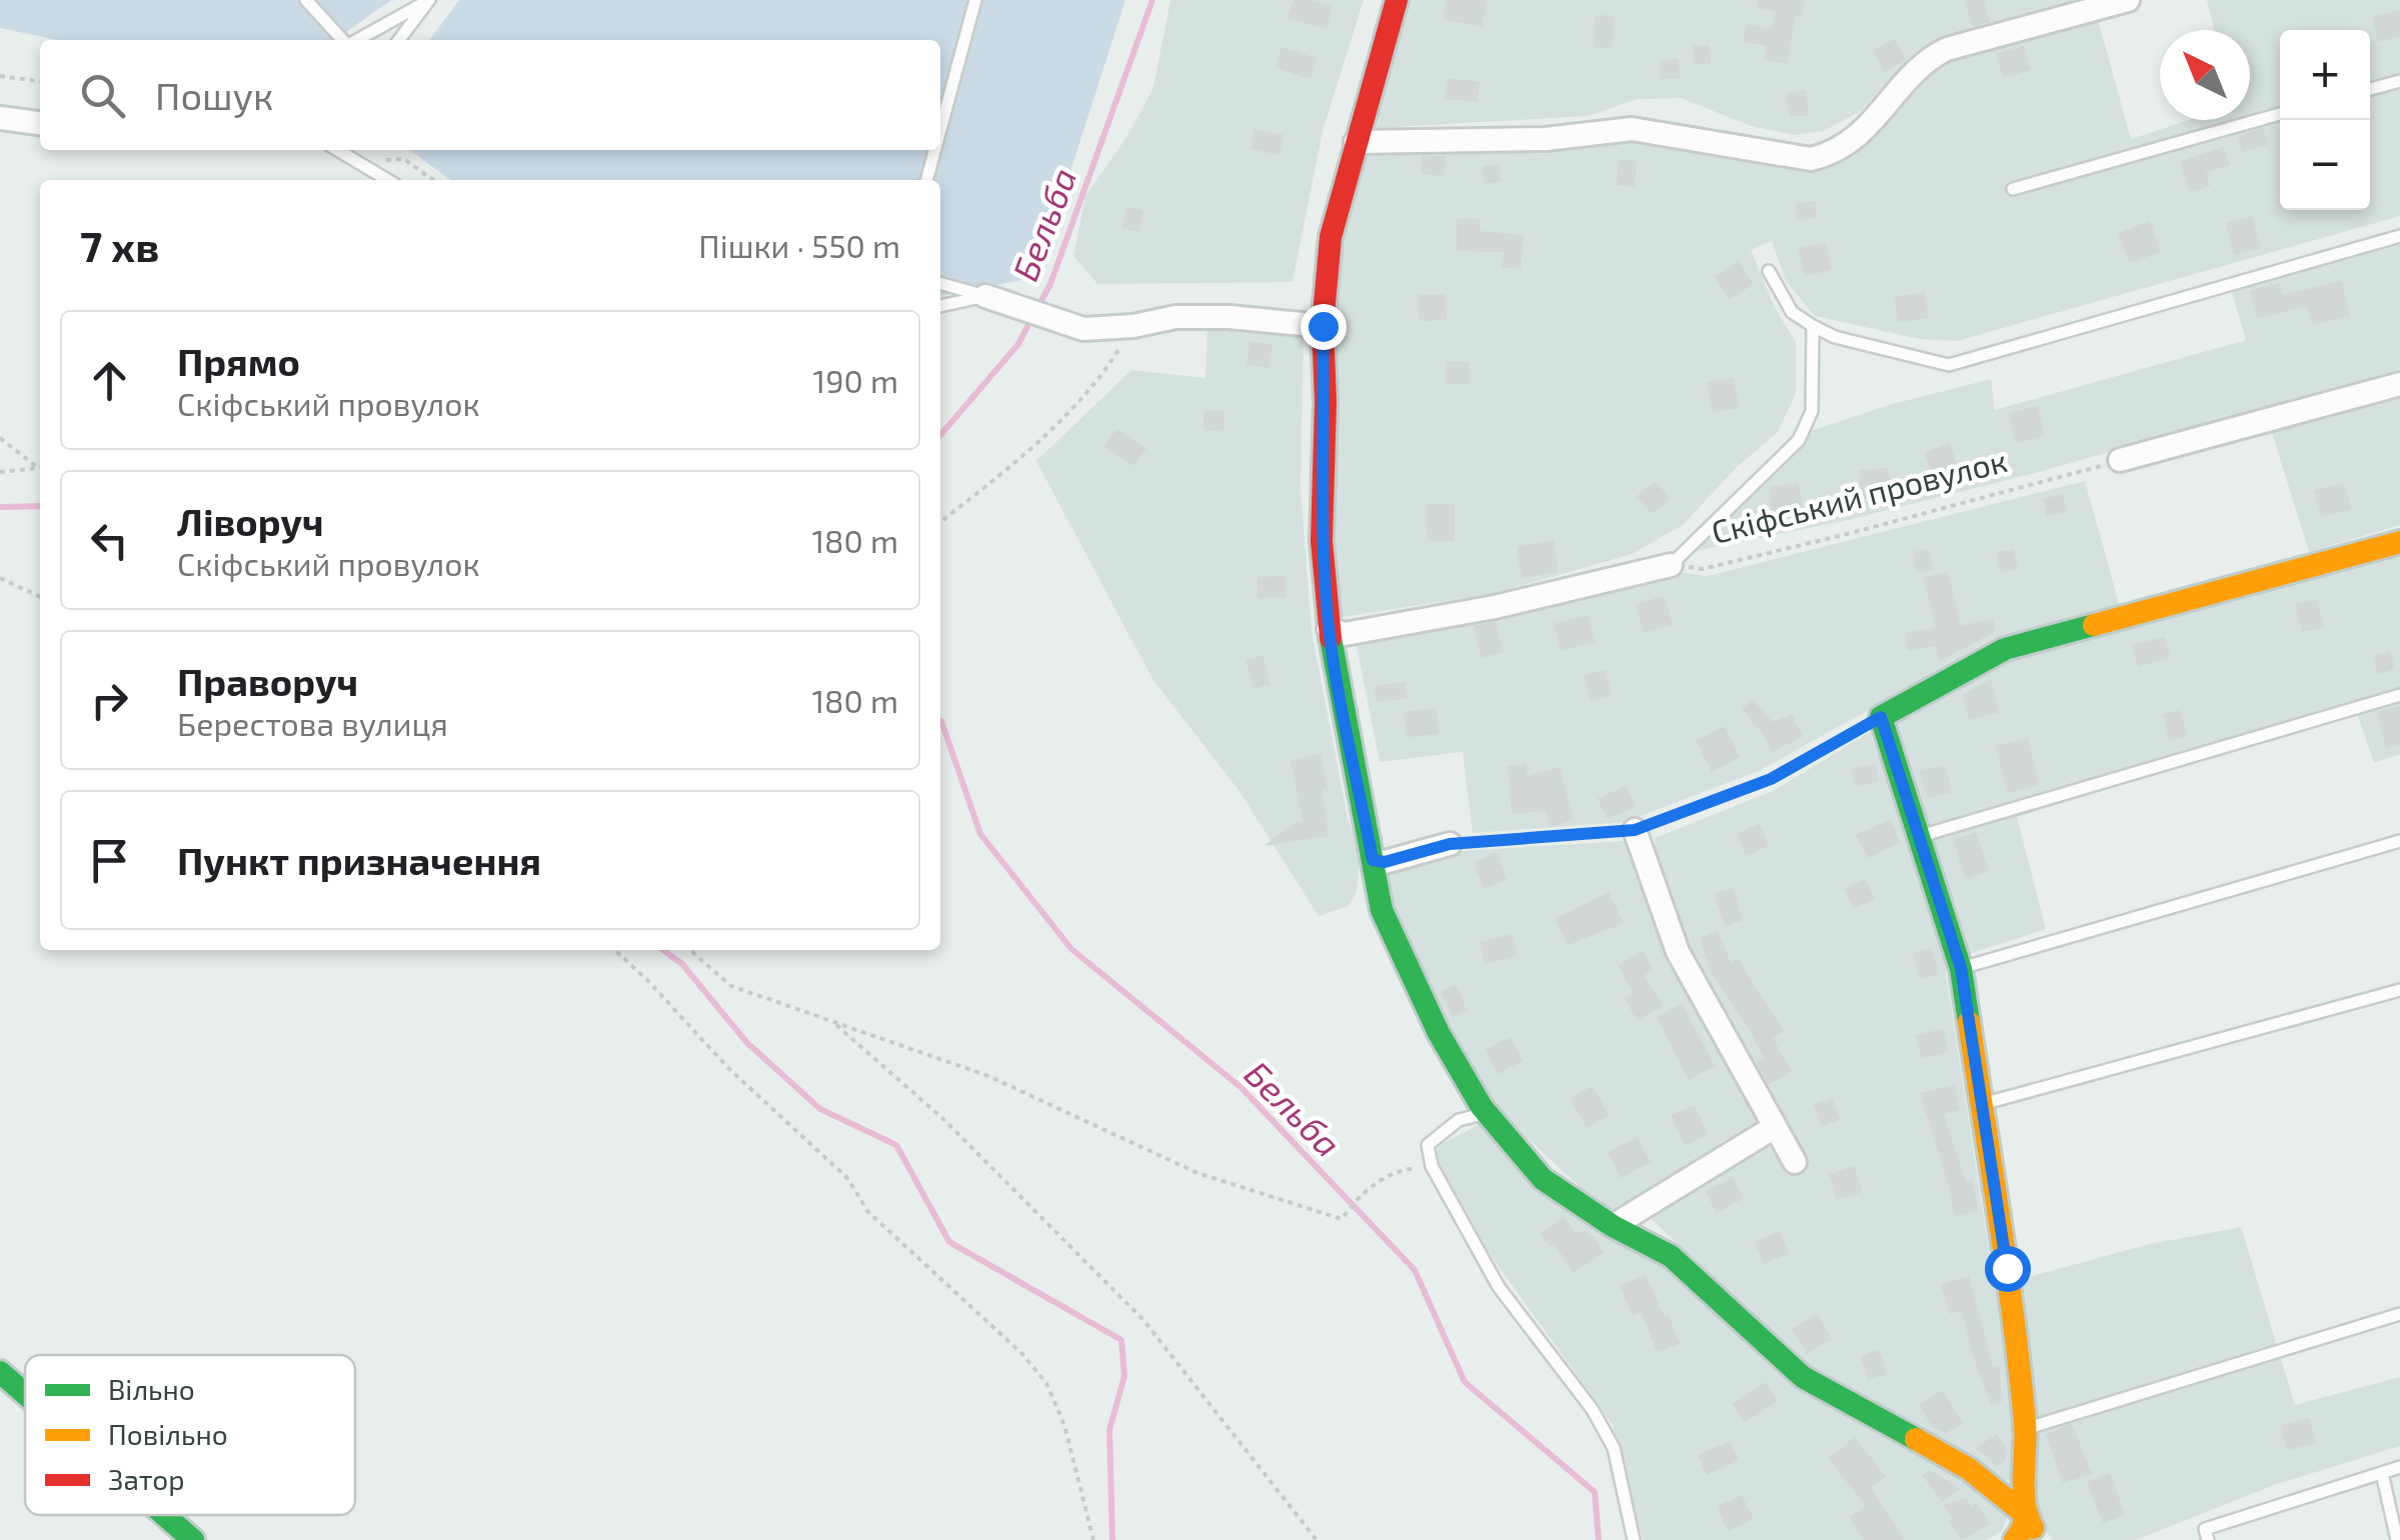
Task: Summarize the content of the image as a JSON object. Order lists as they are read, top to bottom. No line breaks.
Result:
{"streets":{"street":["Скіфський провулок"]},"water":["Бельба"],"legend":["Вільно","Повільно","Затор"],"north":"top left","page":{"map_buttons":["+","−"],"search":"Пошук","heading":["7 хв","Пішки · 550 m"],"list":[["Прямо","Скіфський провулок","190 m"],["Ліворуч","Скіфський провулок","180 m"],["Праворуч","Берестова вулиця","180 m"],"Пункт призначення"]}}
